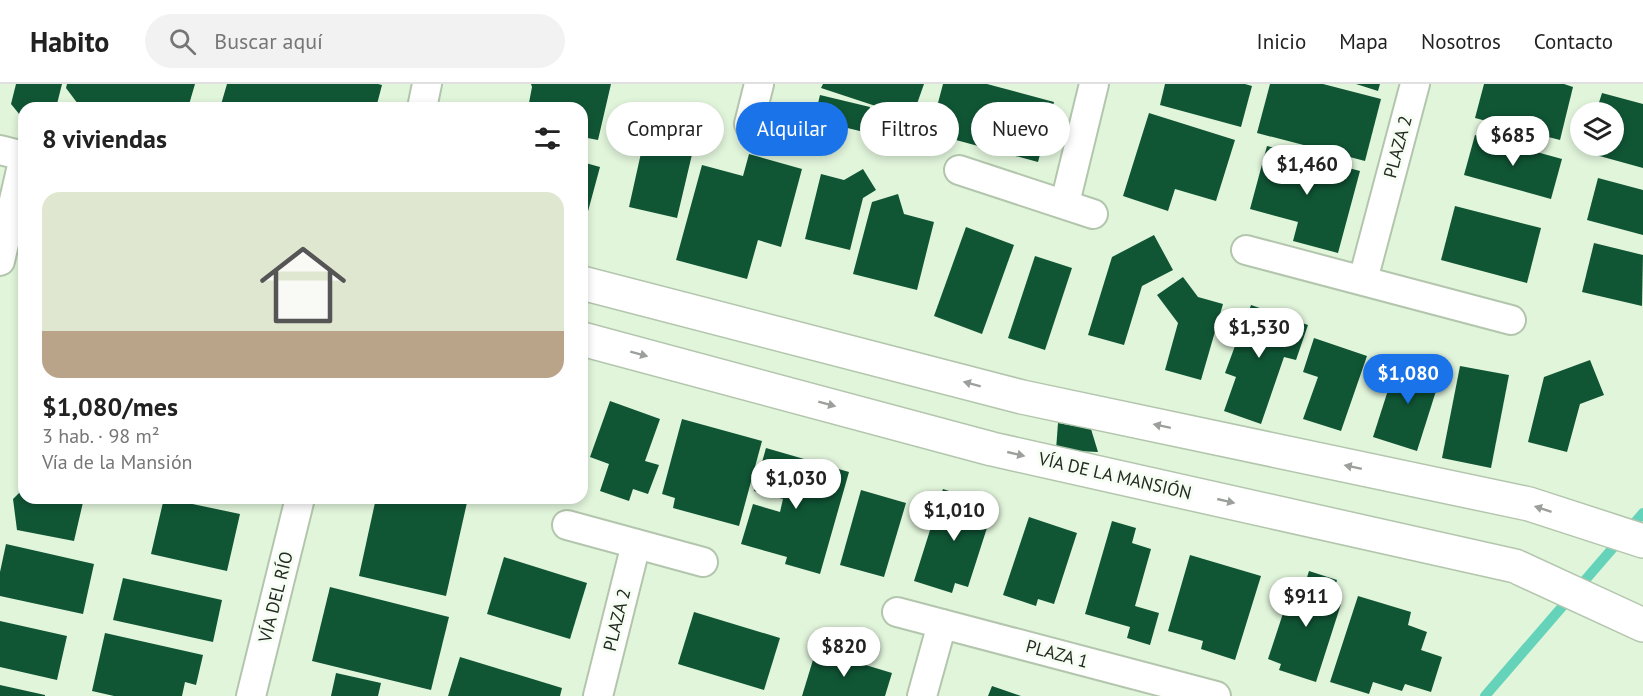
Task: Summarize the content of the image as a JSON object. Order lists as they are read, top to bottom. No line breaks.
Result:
{"streets":{"street":["PLAZA 2","VÍA DE LA MANSIÓN","VÍA DEL RÍO","PLAZA 1"]},"page":{"header":"Habito","search":"Buscar aquí","nav":["Inicio","Mapa","Nosotros","Contacto"],"chip":["Comprar","Alquilar","Filtros","Nuevo"],"heading":"8 viviendas","price":["$685","$1,460","$1,530","$1,080","$1,030","$1,010","$911","$820"],"list":[{"name":"$1,080/mes","note":"3 hab. · 98 m² · Vía de la Mansión"}]}}
